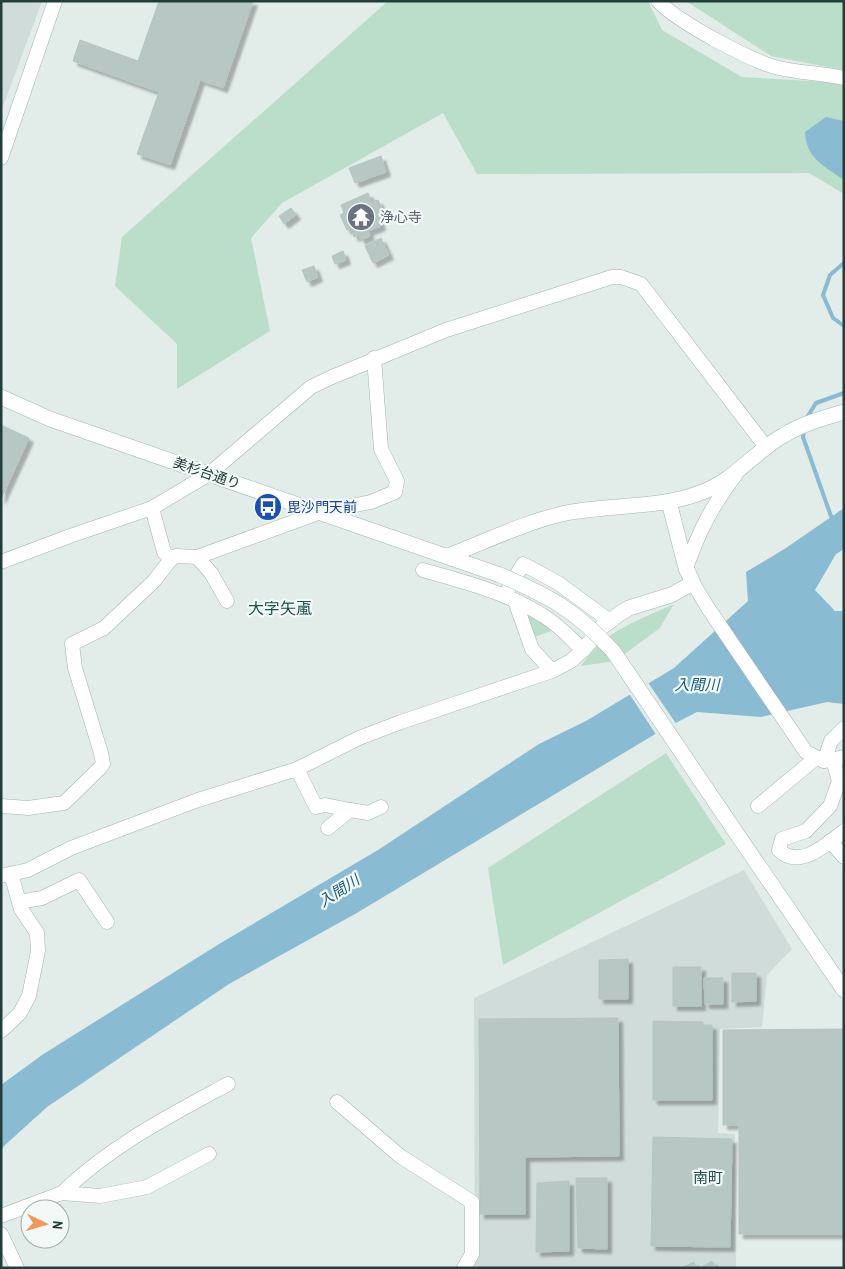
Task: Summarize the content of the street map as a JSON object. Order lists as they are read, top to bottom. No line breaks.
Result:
{"streets":{"street":["美杉台通り"]},"districts":["大字矢颪","南町"],"water":["入間川"],"places":{"temple":["浄心寺"],"bus stop":["毘沙門天前"]},"north":"right"}
